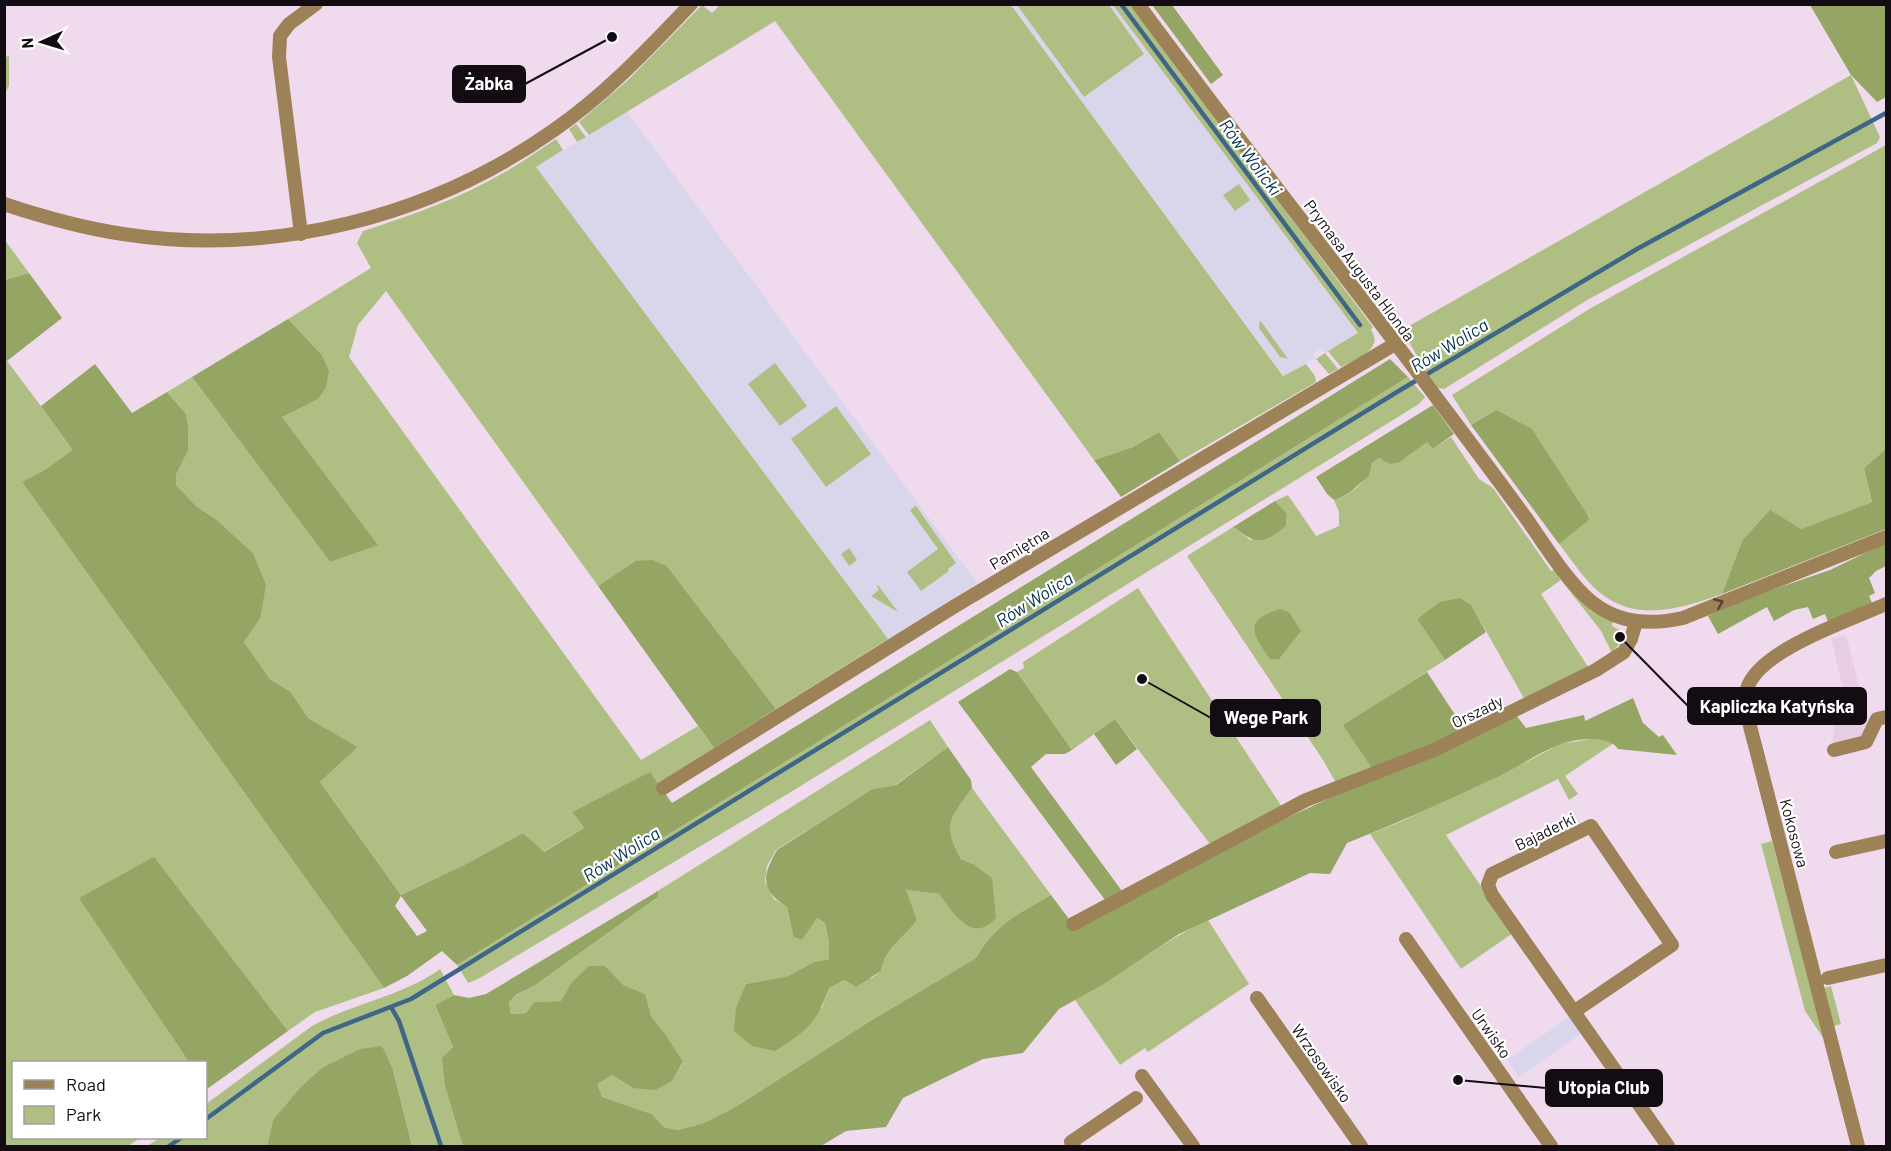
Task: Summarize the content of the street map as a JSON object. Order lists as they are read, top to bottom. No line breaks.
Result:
{"streets":{"street":["Prymasa Augusta Hlonda","Pamiętna","Orszady","Bajaderki","Kokosowa","Urwisko","Wrzosowisko"]},"crossings":[["Prymasa Augusta Hlonda","Pamiętna"],["Prymasa Augusta Hlonda","Orszady"]],"water":["Rów Wolicki","Rów Wolica"],"places":["Żabka","Kapliczka Katyńska","Wege Park","Utopia Club"],"legend":["Road","Park"],"north":"left"}
